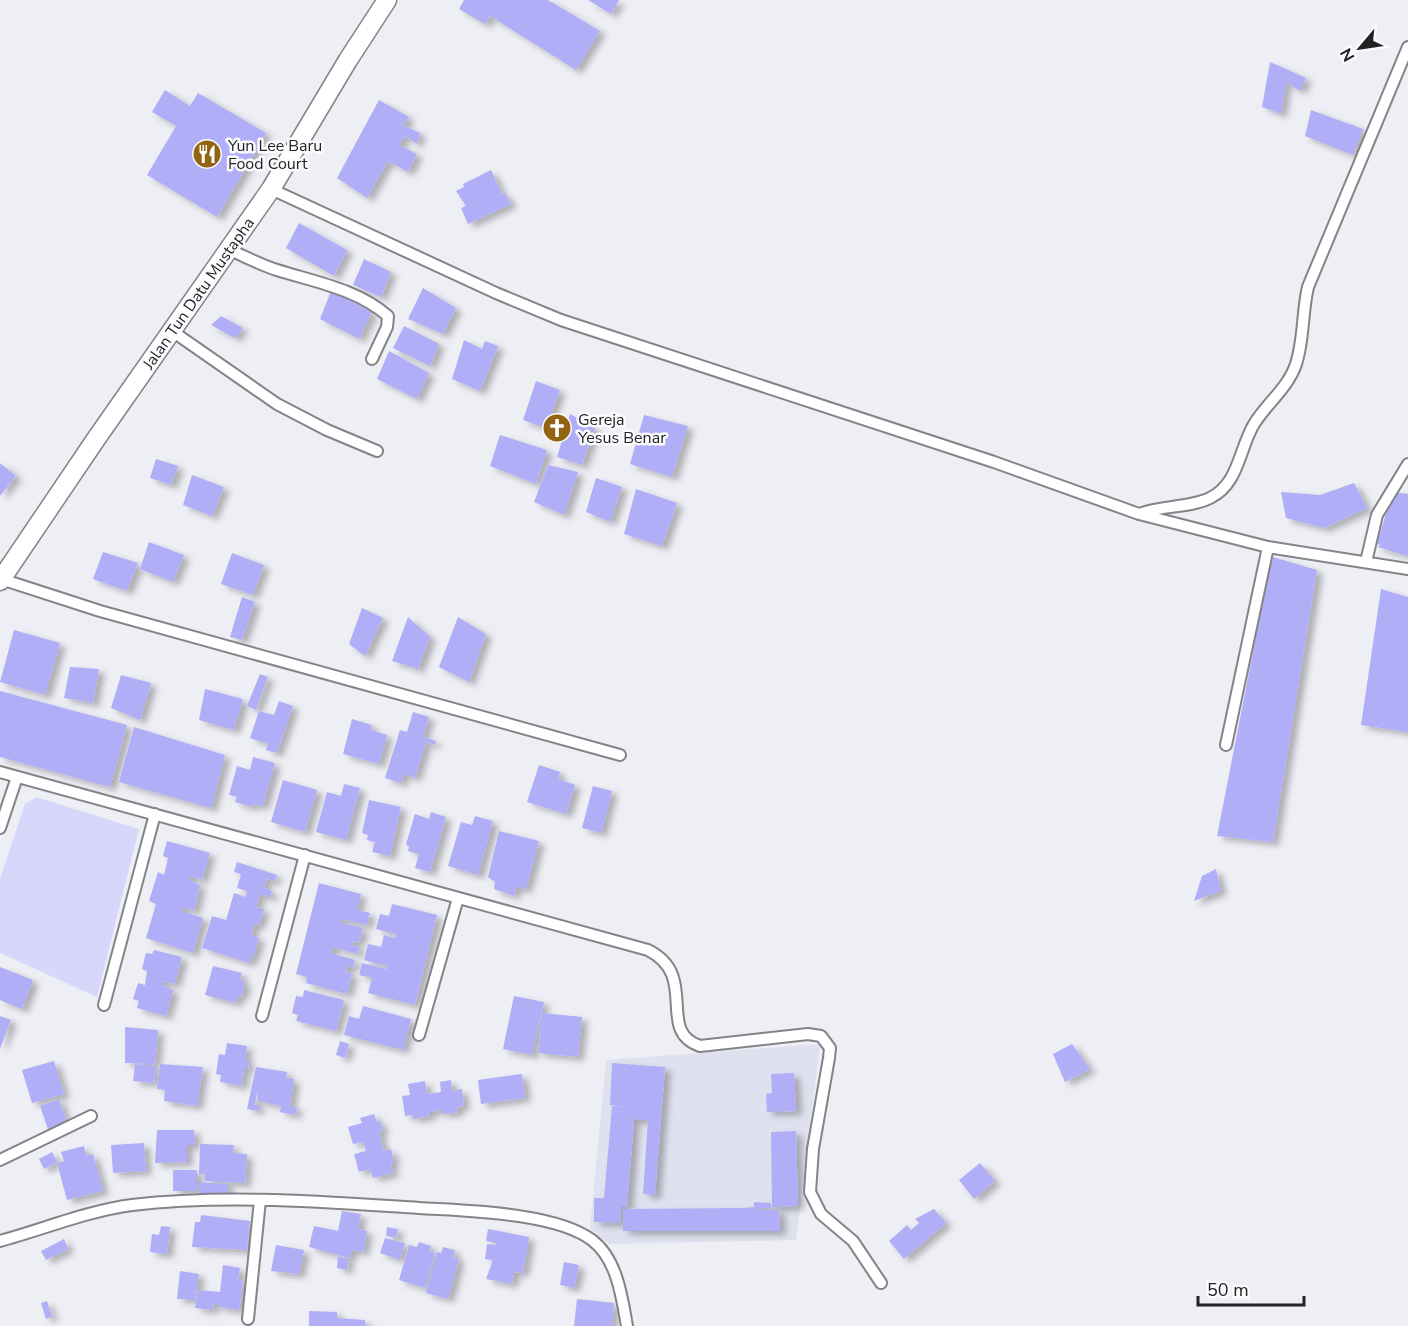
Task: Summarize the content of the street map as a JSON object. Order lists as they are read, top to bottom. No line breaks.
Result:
{"streets":{"main road":["Jalan Tun Datu Mustapha"]},"places":{"restaurant":["Yun Lee Baru Food Court"],"church":["Gereja Yesus Benar"]},"scale_bar":"50 m","north":"bottom left"}
